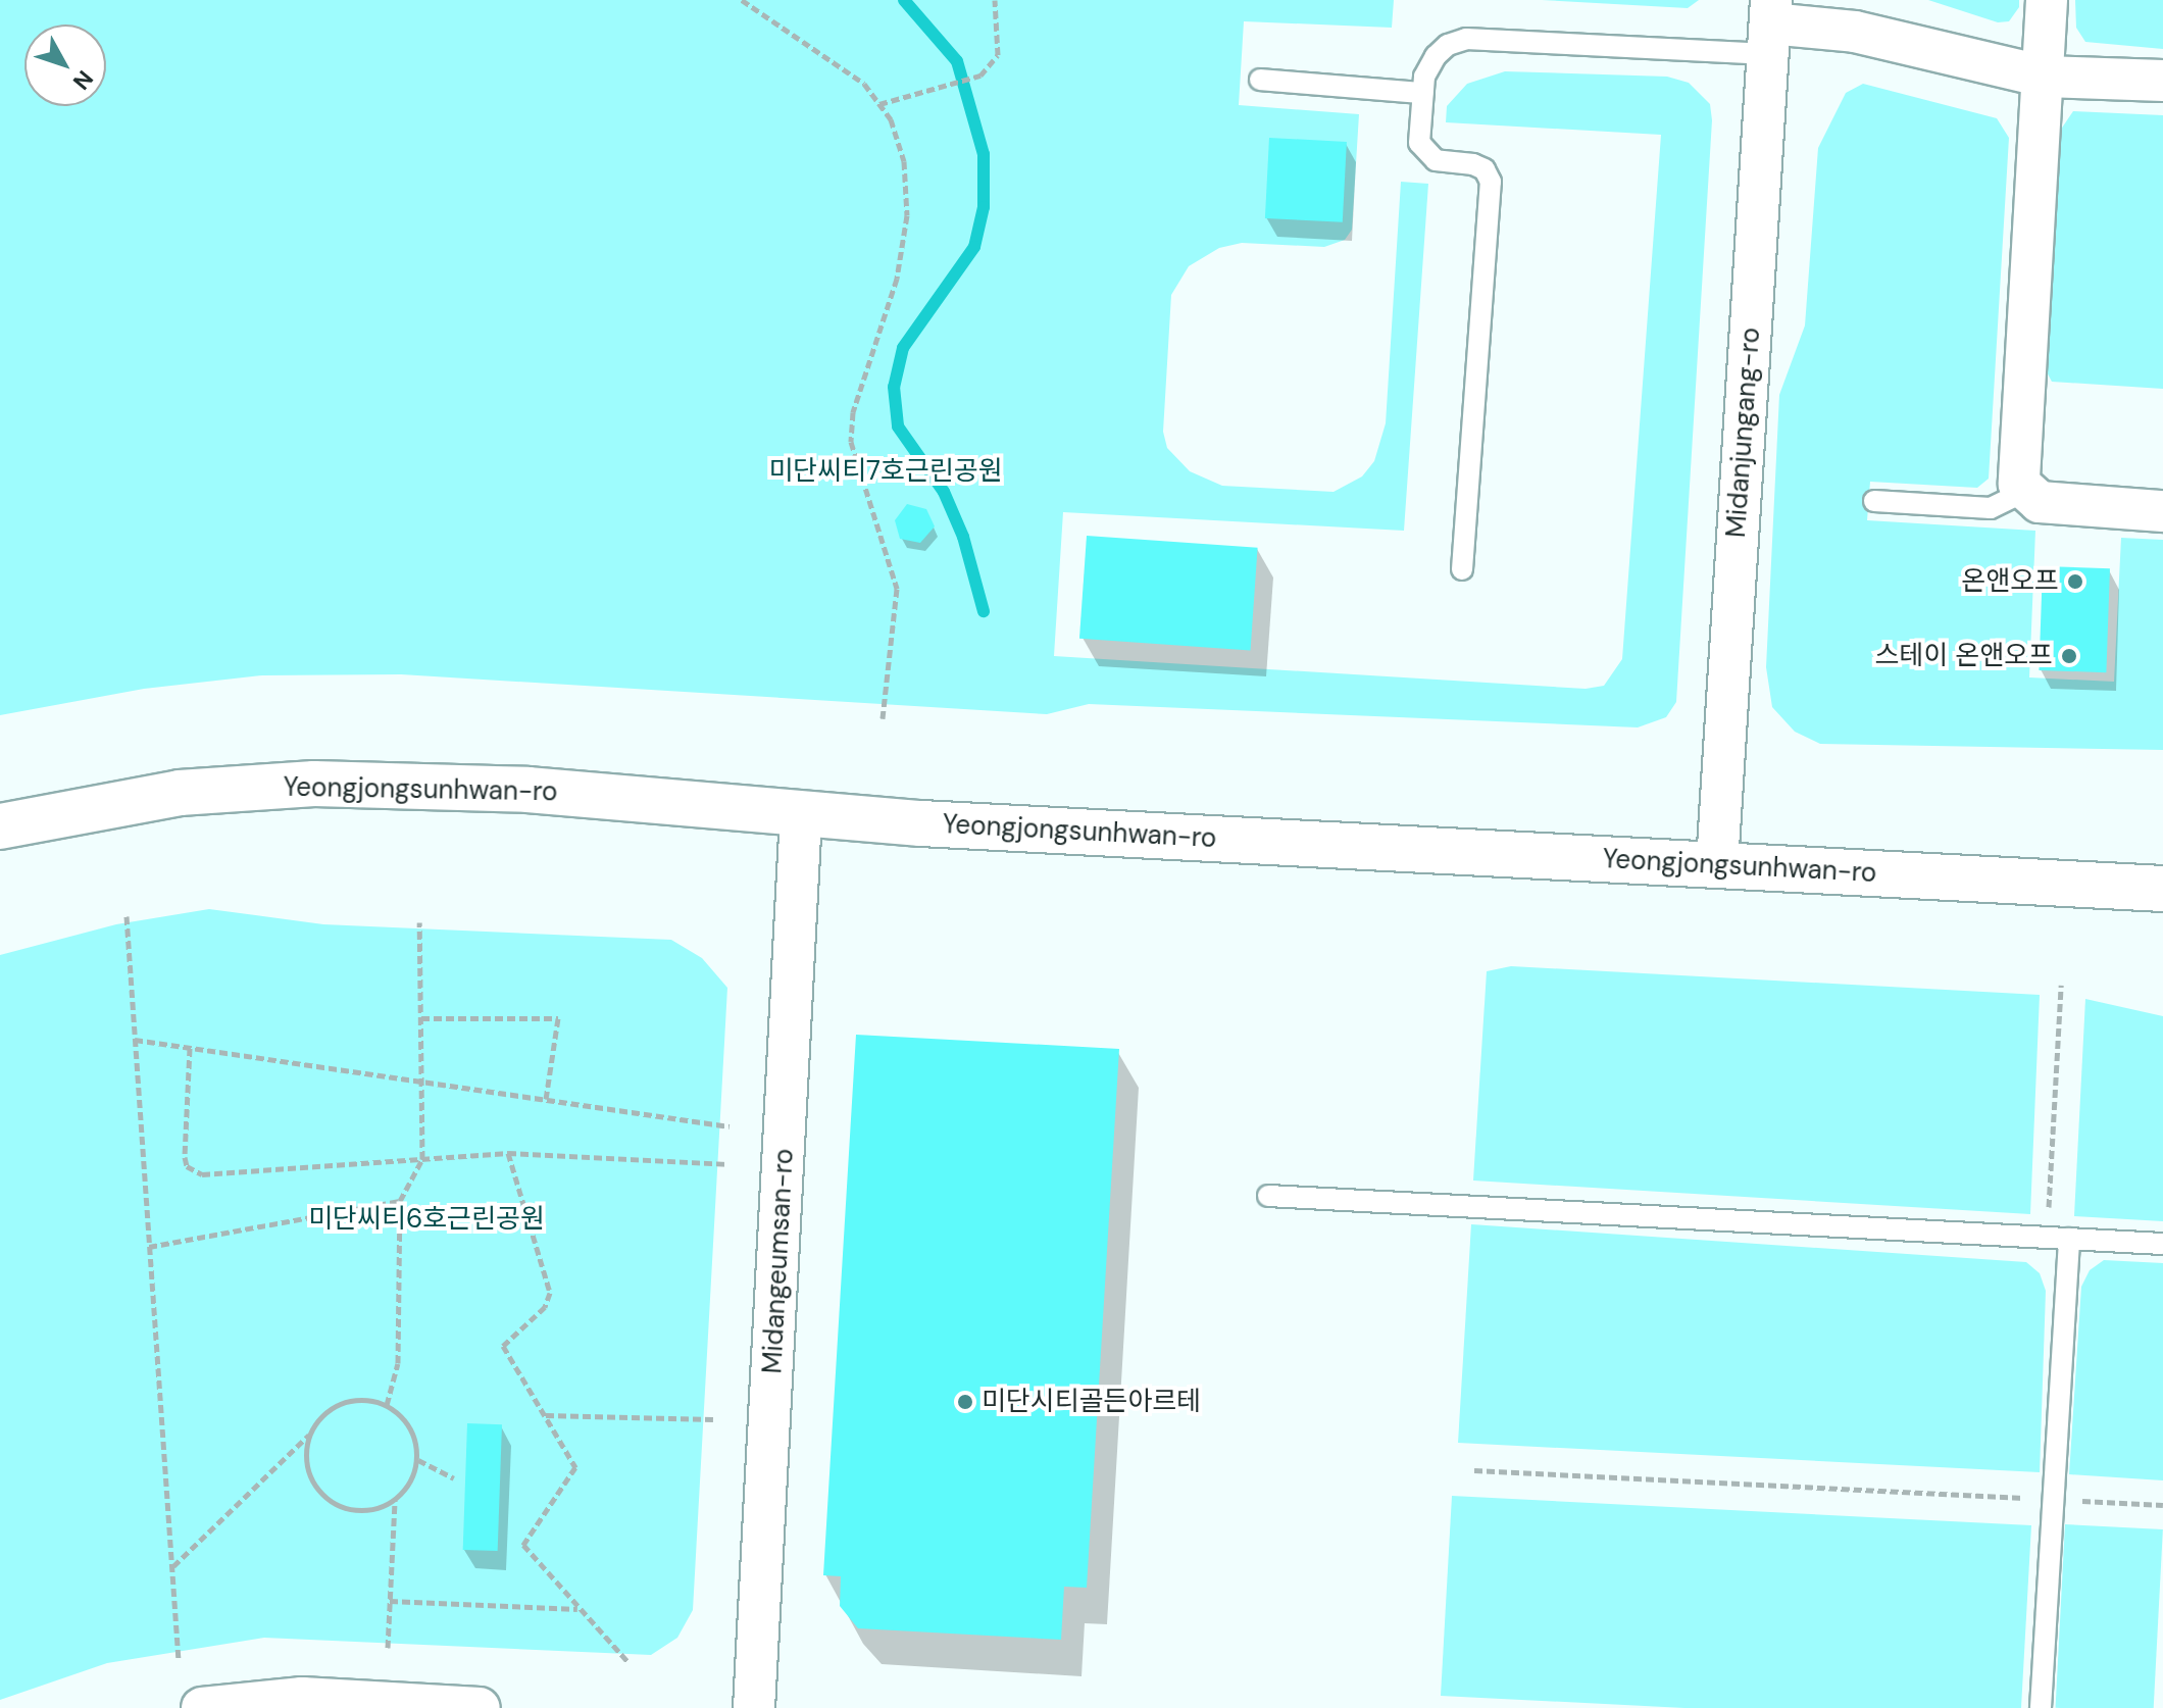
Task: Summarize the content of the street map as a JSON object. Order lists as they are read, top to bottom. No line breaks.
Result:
{"streets":{"main road":["Yeongjongsunhwan-ro"],"street":["Midanjungang-ro","Midangeumsan-ro"]},"crossings":[["Midanjungang-ro","Yeongjongsunhwan-ro"],["Yeongjongsunhwan-ro","Midangeumsan-ro"]],"parks":["미단씨티7호근린공원","미단씨티6호근린공원"],"places":["온앤오프","스테이 온앤오프","미단시티골든아르테"],"north":"bottom right"}
